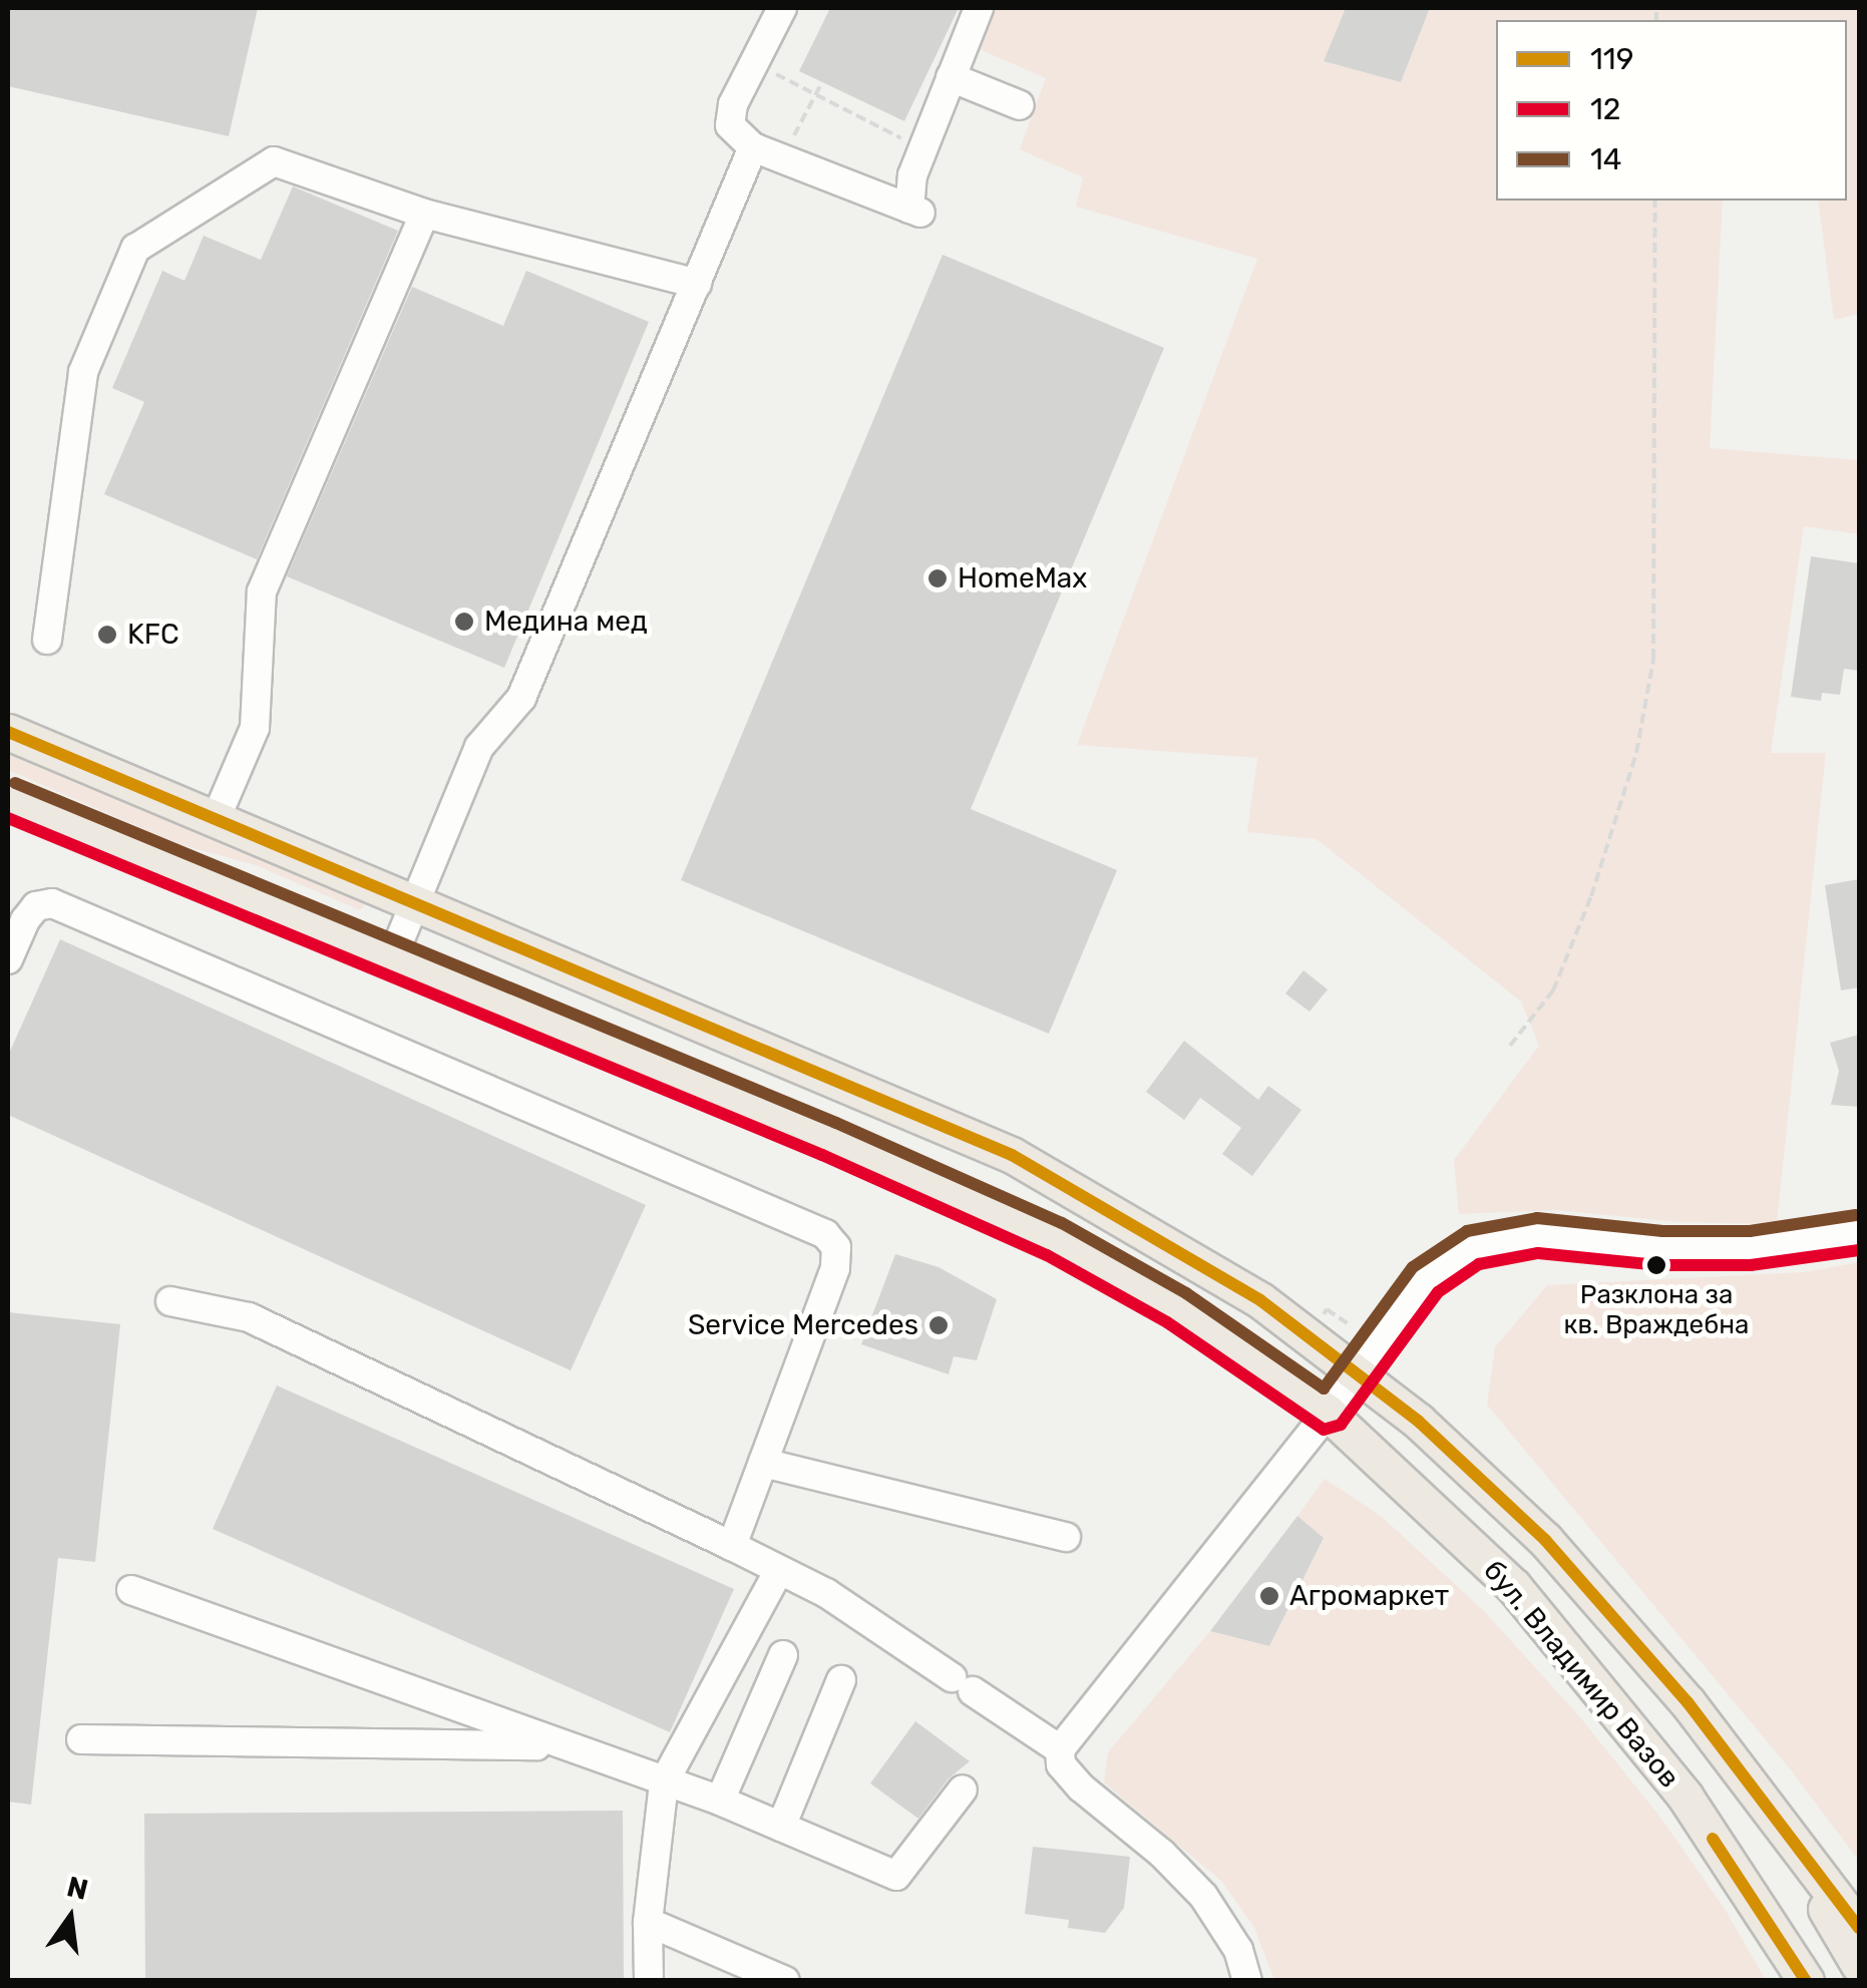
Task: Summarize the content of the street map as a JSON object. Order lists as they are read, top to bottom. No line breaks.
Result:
{"streets":{"main road":["бул. Владимир Вазов"]},"places":["HomeMax","Медина мед","KFC","Разклона за кв. Враждебна","Service Mercedes","Агромаркет"],"lines":["transit line 119","transit line 14","transit line 12"],"legend":["119","12","14"],"north":"top"}
